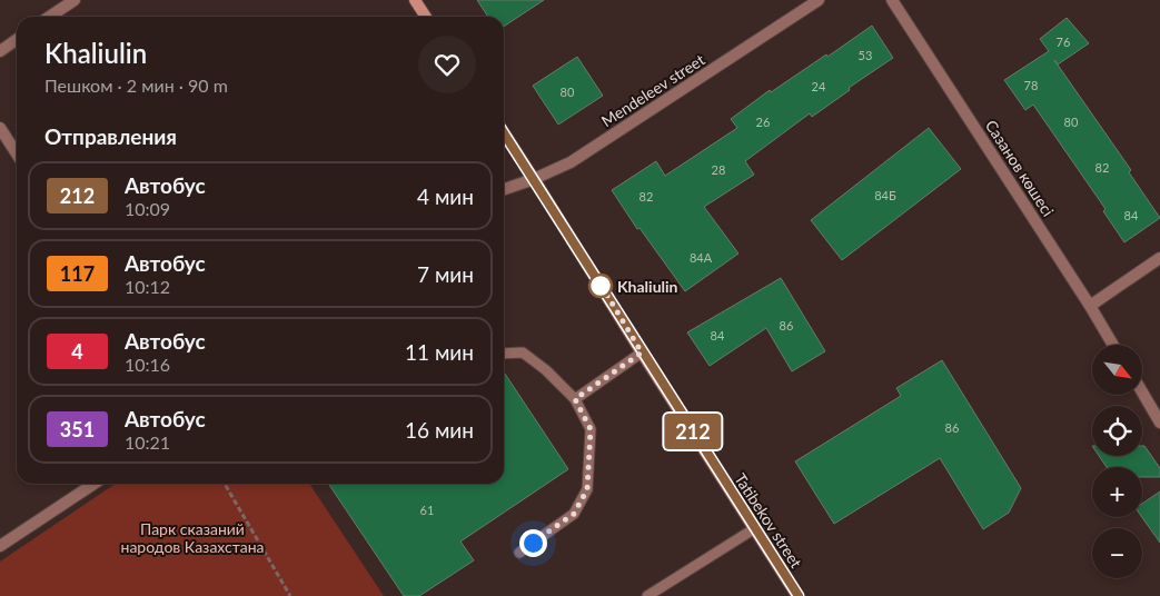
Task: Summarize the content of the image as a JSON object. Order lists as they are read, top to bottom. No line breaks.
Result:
{"streets":{"main road":["Tatibekov street"],"street":["Mendeleev street","Сазанов көшесі"]},"crossings":[["Mendeleev street","Tatibekov street"]],"parks":["Парк сказаний народов Казахстана"],"places":["Khaliulin"],"lines":["bus line 212"],"house_numbers":["76","53","78","24","80","26","80","82","28","84Б","82","84","84А","86","84","86","61"],"north":"bottom right","page":{"on_map":"212","heading":[["Khaliulin","Пешком · 2 мин · 90 m"],"Отправления"],"list":[{"mark":"212","name":"Автобус","note":"10:09","value":"4 мин"},{"mark":"117","name":"Автобус","note":"10:12","value":"7 мин"},{"mark":"4","name":"Автобус","note":"10:16","value":"11 мин"},{"mark":"351","name":"Автобус","note":"10:21","value":"16 мин"}],"map_buttons":["+","−"]}}
